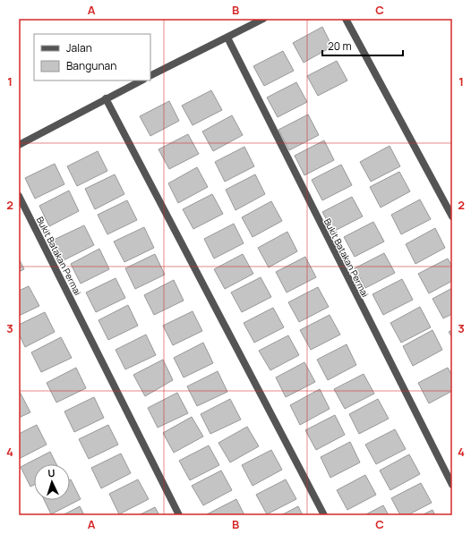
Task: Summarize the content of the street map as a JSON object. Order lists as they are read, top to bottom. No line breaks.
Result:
{"streets":{"street":["Bukit Batakan Permai"]},"legend":["Jalan","Bangunan"],"scale_bar":"20 m","north":"top","grid":{"columns":["A","B","C"],"rows":["1","2","3","4"]}}
